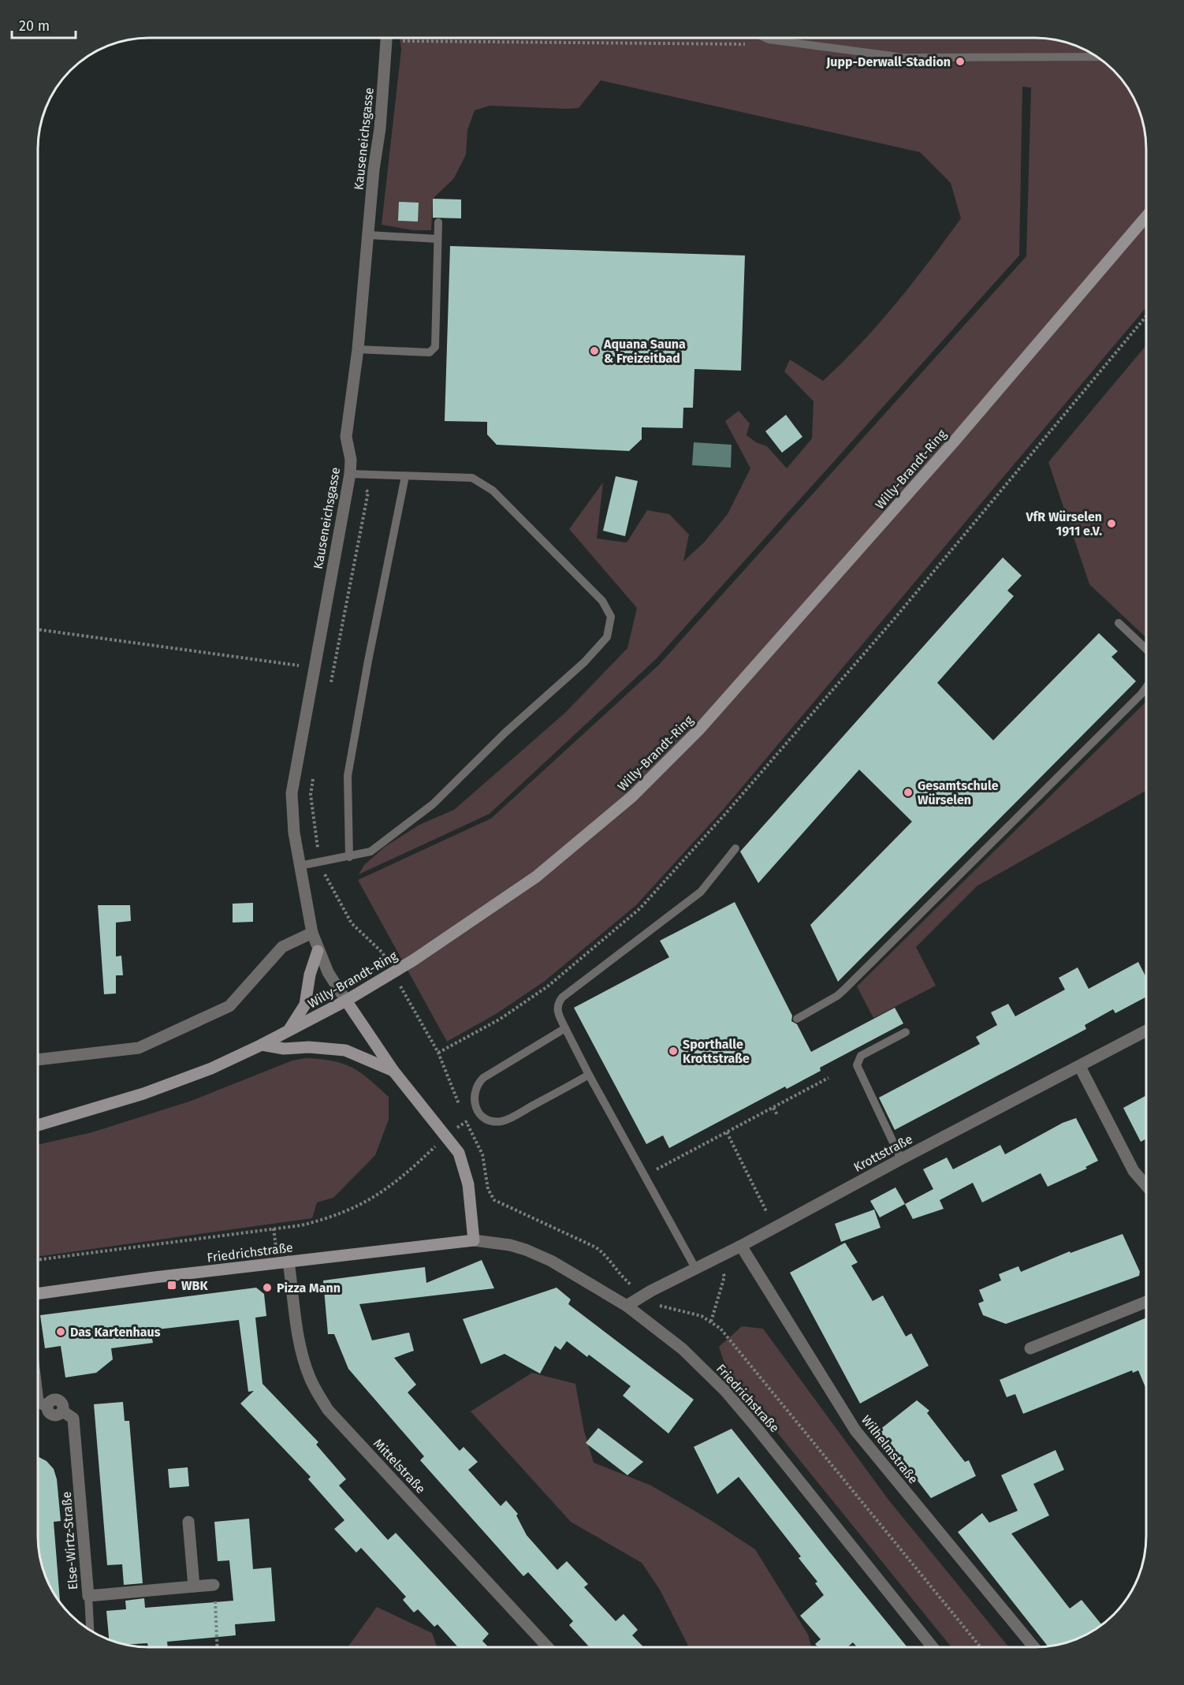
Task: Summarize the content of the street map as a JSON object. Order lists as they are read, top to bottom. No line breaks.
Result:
{"streets":{"main road":["Willy-Brandt-Ring","Friedrichstraße"],"street":["Kauseneichsgasse","Krottstraße","Wilhelmstraße","Mittelstraße","Else-Wirtz-Straße"]},"crossings":[["Kauseneichsgasse","Willy-Brandt-Ring"],["Krottstraße","Friedrichstraße"],["Krottstraße","Wilhelmstraße"],["Friedrichstraße","Mittelstraße"]],"places":{"other":["Jupp-Derwall-Stadion","Aquana Sauna & Freizeitbad","VfR Würselen 1911 e.V.","Gesamtschule Würselen","Sporthalle Krottstraße","Pizza Mann","Das Kartenhaus"],"transit":["WBK"]},"scale_bar":"20 m"}
